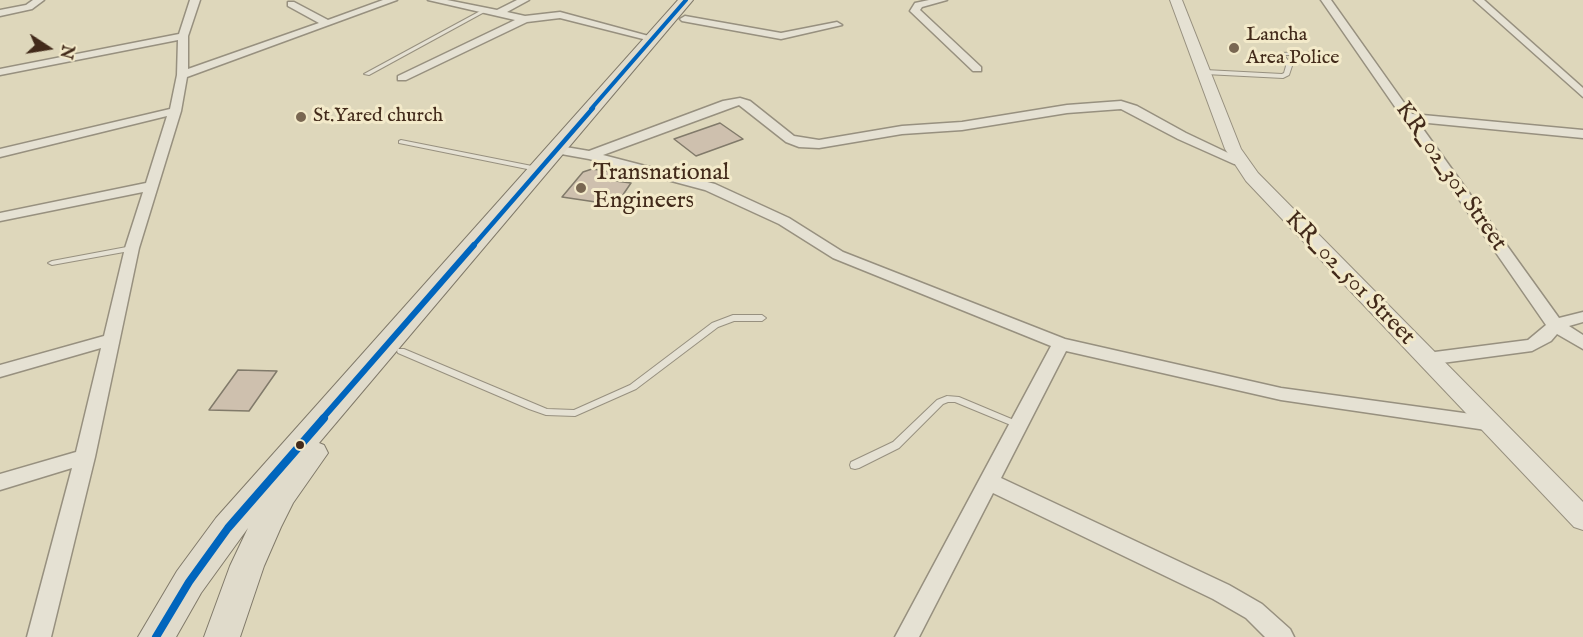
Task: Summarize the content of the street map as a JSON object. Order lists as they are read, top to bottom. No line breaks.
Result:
{"streets":{"street":["KR_02_301 Street","KR_02_501 Street"]},"places":["Lancha Area Police","St.Yared church","Transnational Engineers"],"north":"right"}
